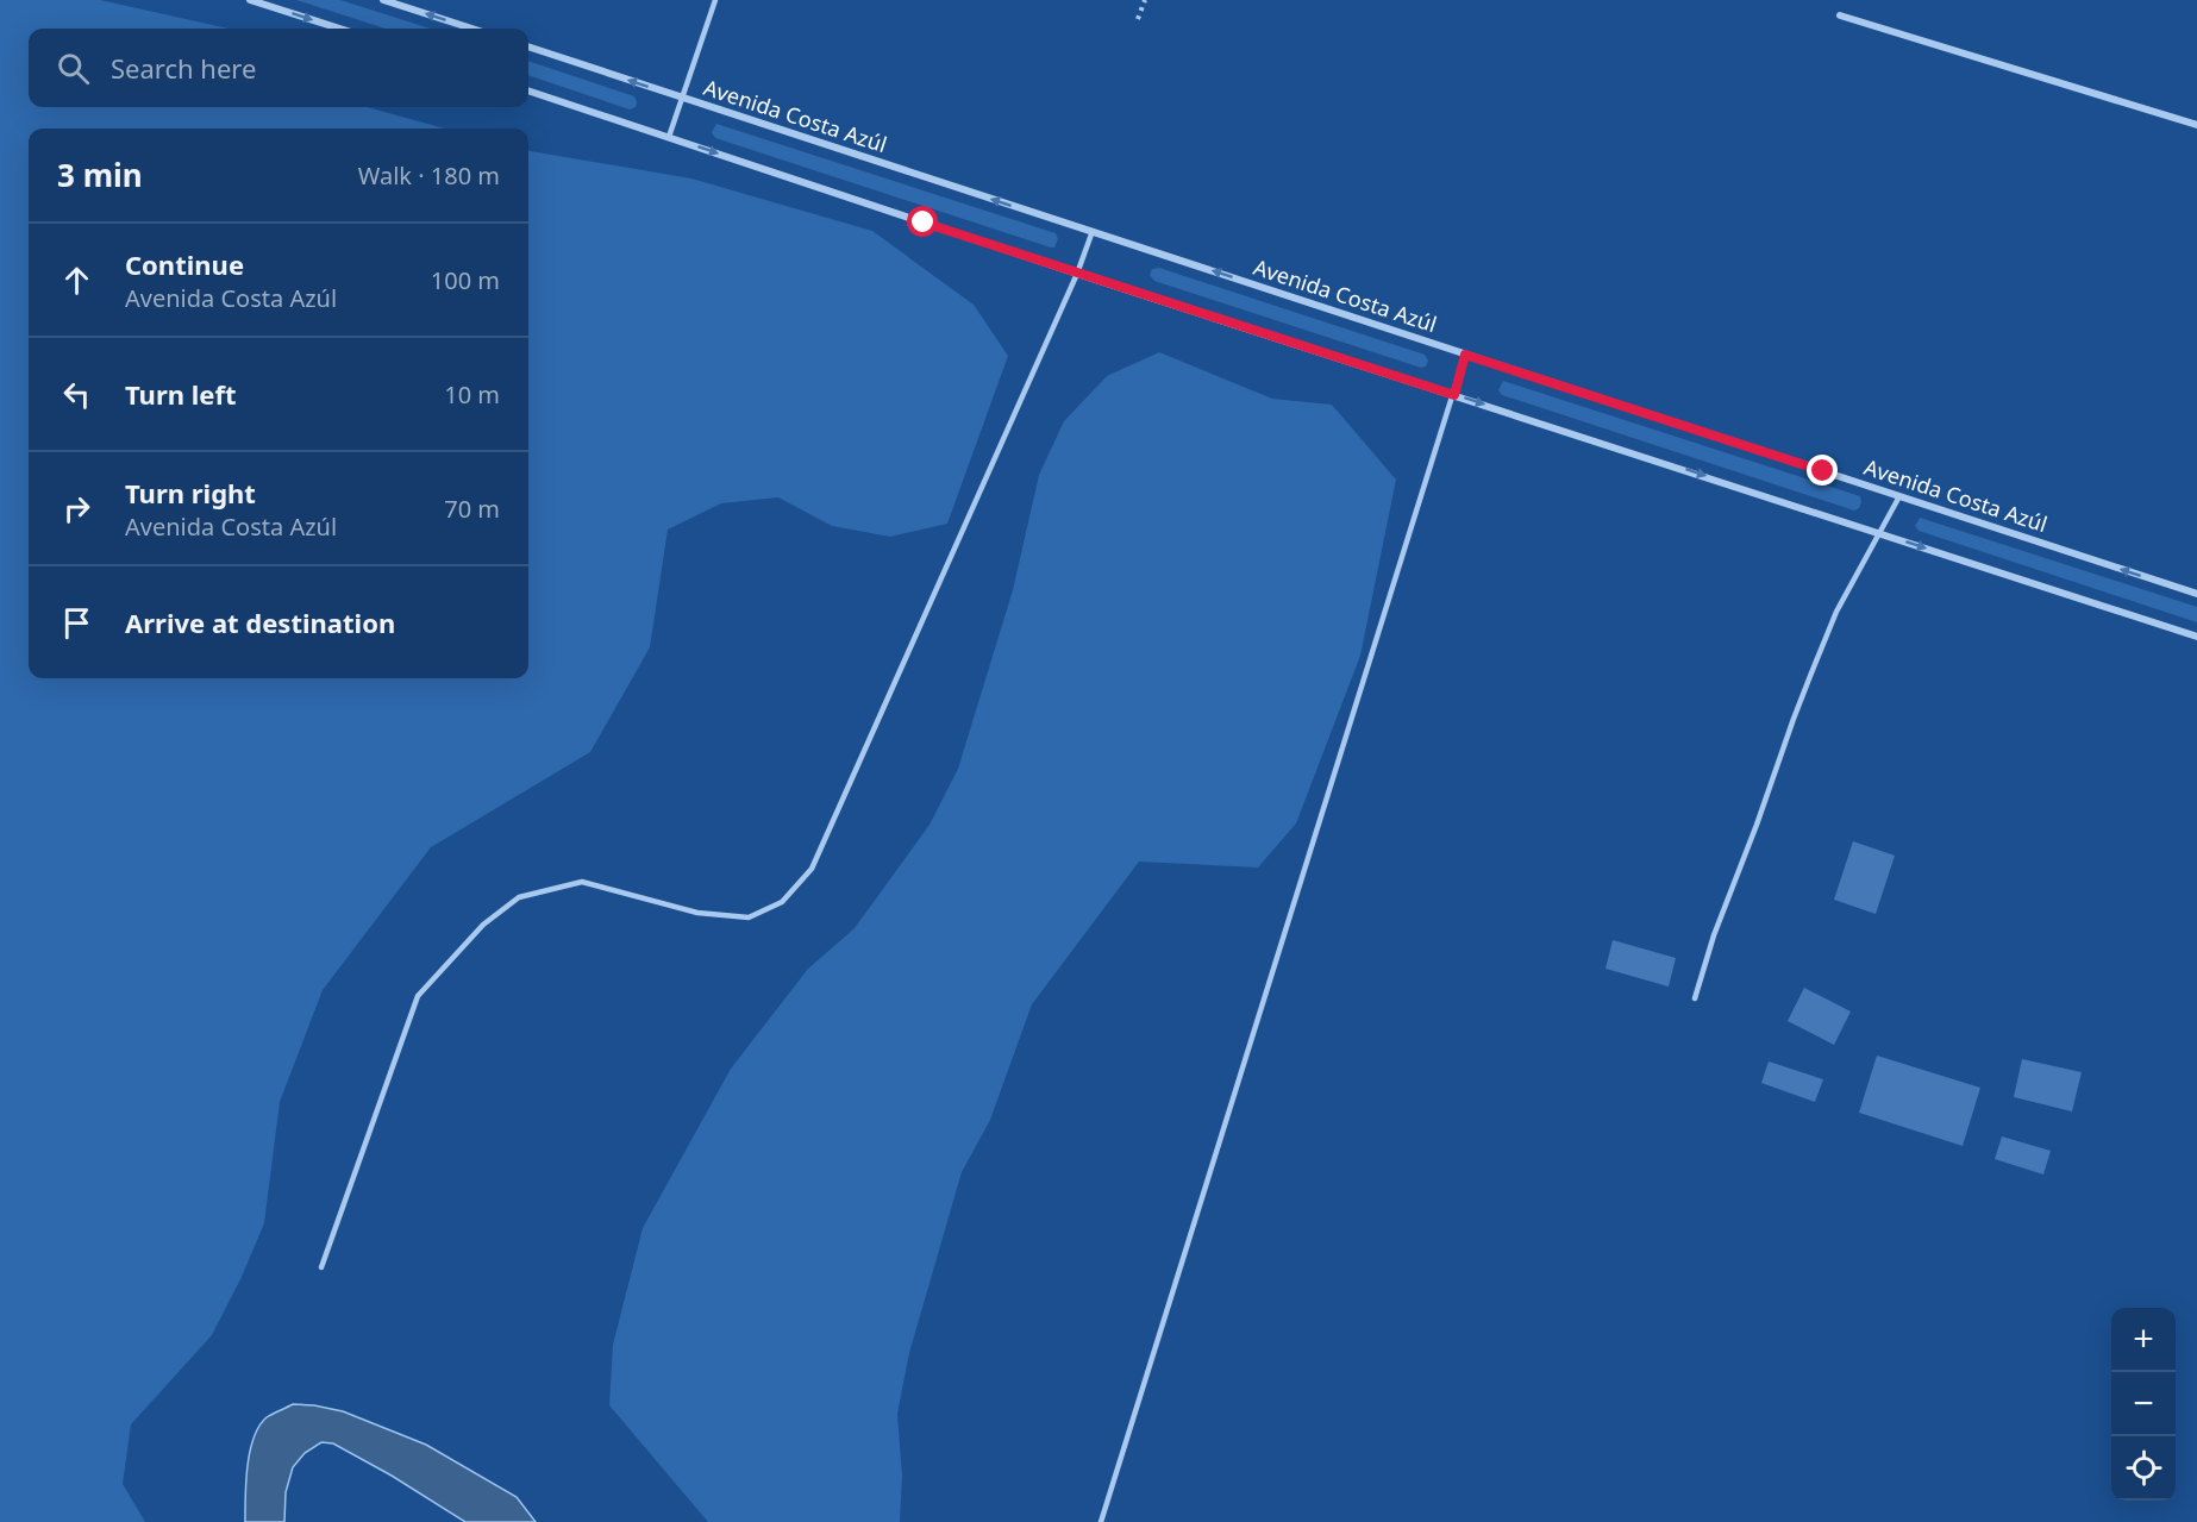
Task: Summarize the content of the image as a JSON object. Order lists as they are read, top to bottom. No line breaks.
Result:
{"streets":{"street":["Avenida Costa Azúl"]},"page":{"search":"Search here","heading":["3 min","Walk · 180 m"],"list":[["Continue","Avenida Costa Azúl","100 m"],["Turn left","10 m"],["Turn right","Avenida Costa Azúl","70 m"],"Arrive at destination"],"map_buttons":["+","−"]}}
